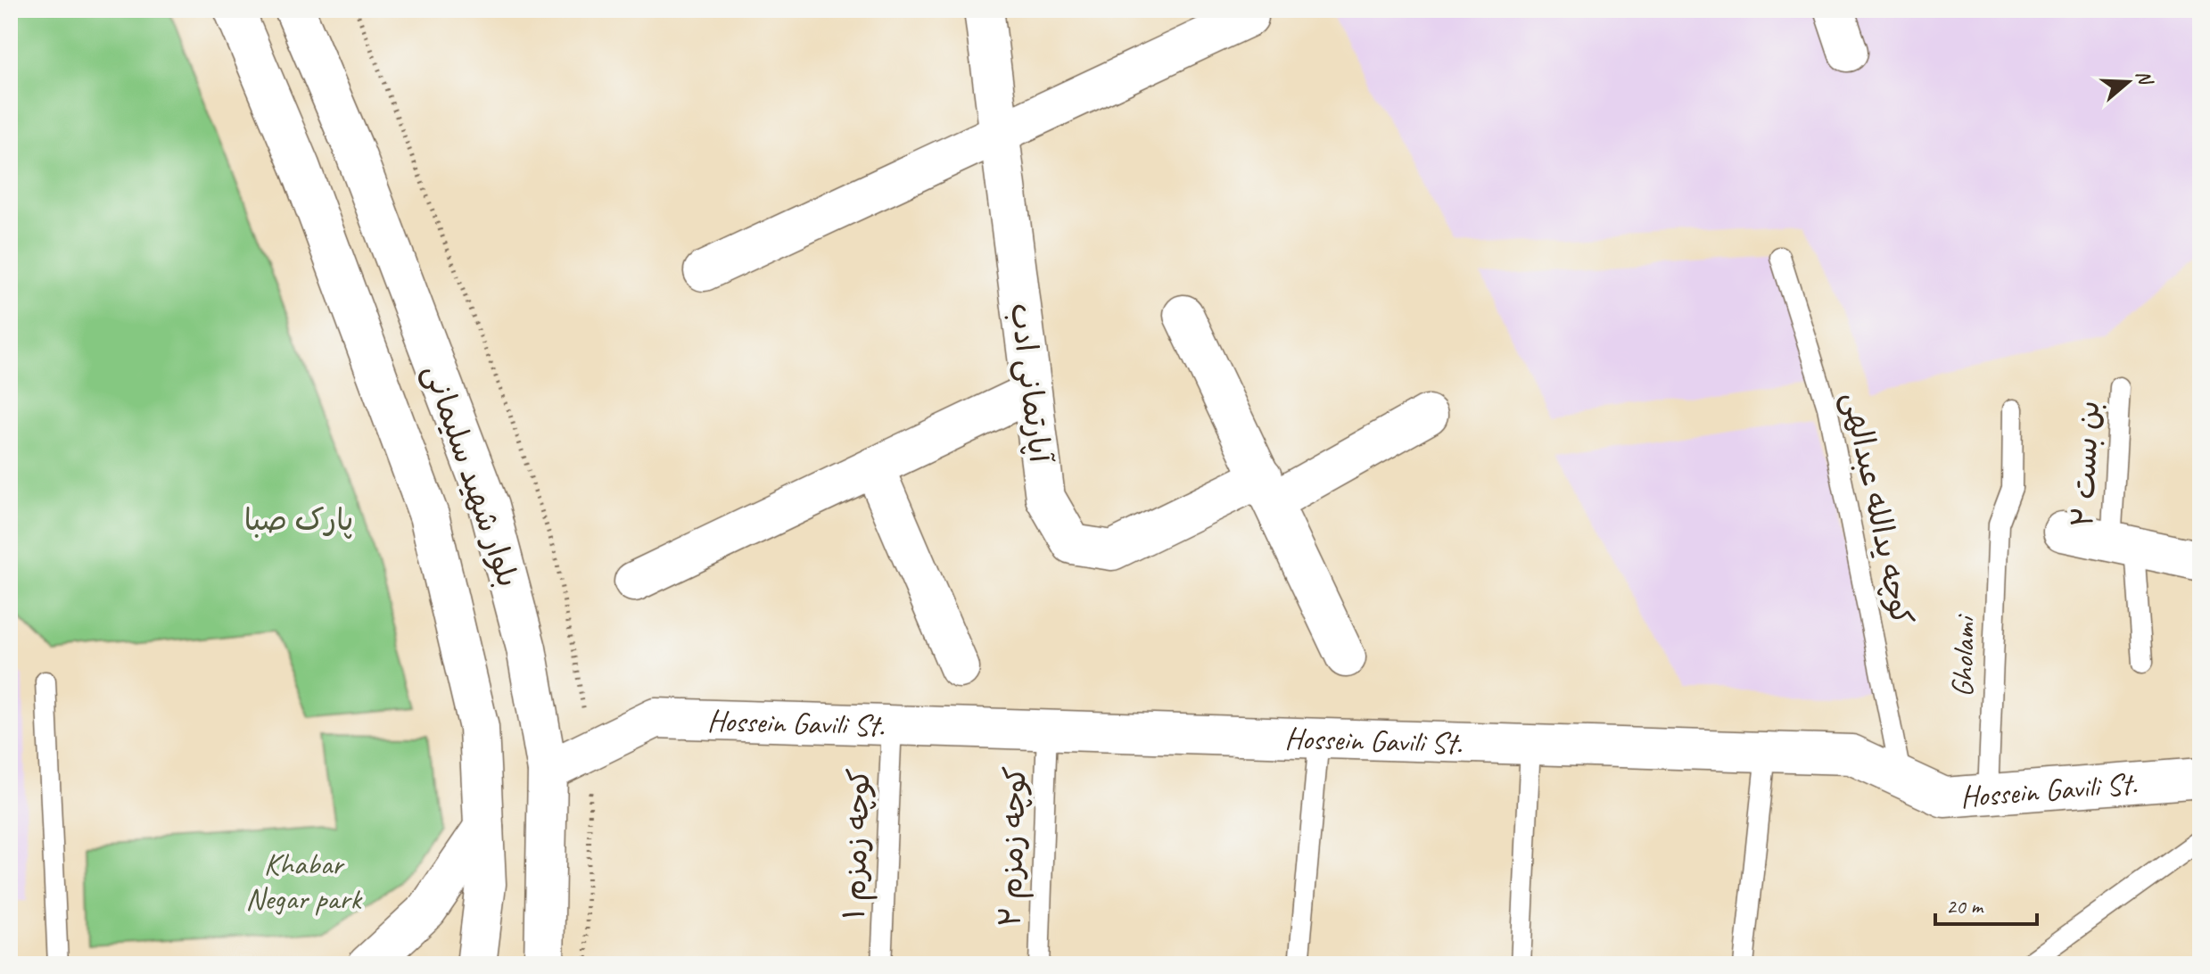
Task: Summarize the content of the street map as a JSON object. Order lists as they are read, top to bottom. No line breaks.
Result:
{"streets":{"street":["آپارتمانی ادب","بلوار شهید سلیمانی","Hossein Gavili St."],"lane":["بن بست ۲","کوچه یدالله عبدالهی","Gholami","کوچه زمزم ۱","کوچه زمزم ۲"]},"crossings":[["بلوار شهید سلیمانی","Hossein Gavili St."],["کوچه یدالله عبدالهی","Hossein Gavili St."],["Gholami","Hossein Gavili St."],["Hossein Gavili St.","کوچه زمزم ۱"],["Hossein Gavili St.","کوچه زمزم ۲"]],"parks":["پارک صبا","Khabar Negar park"],"scale_bar":"20 m","north":"right"}
